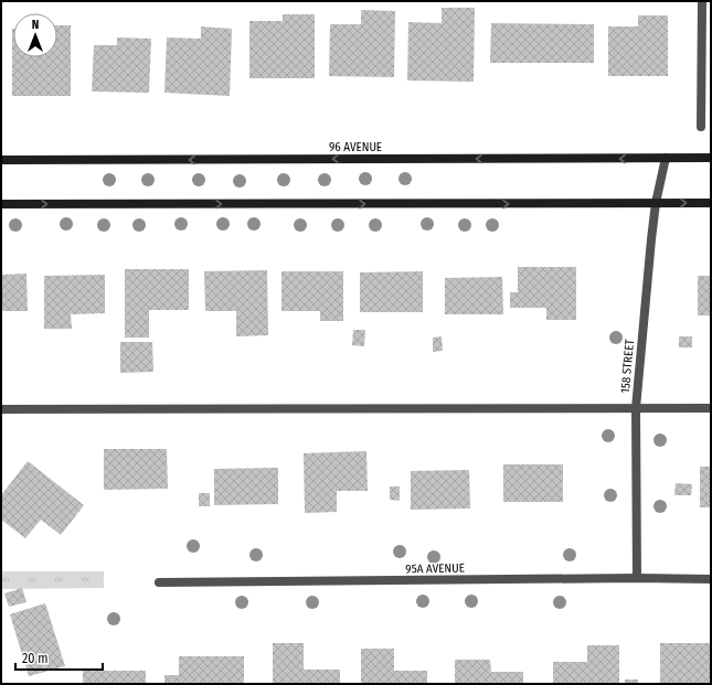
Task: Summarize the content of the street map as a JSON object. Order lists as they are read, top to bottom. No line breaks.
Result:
{"streets":{"main road":["96 AVENUE"],"street":["158 STREET","95A AVENUE"]},"crossings":[["96 AVENUE","158 STREET"],["158 STREET","95A AVENUE"]],"scale_bar":"20 m","north":"top"}
